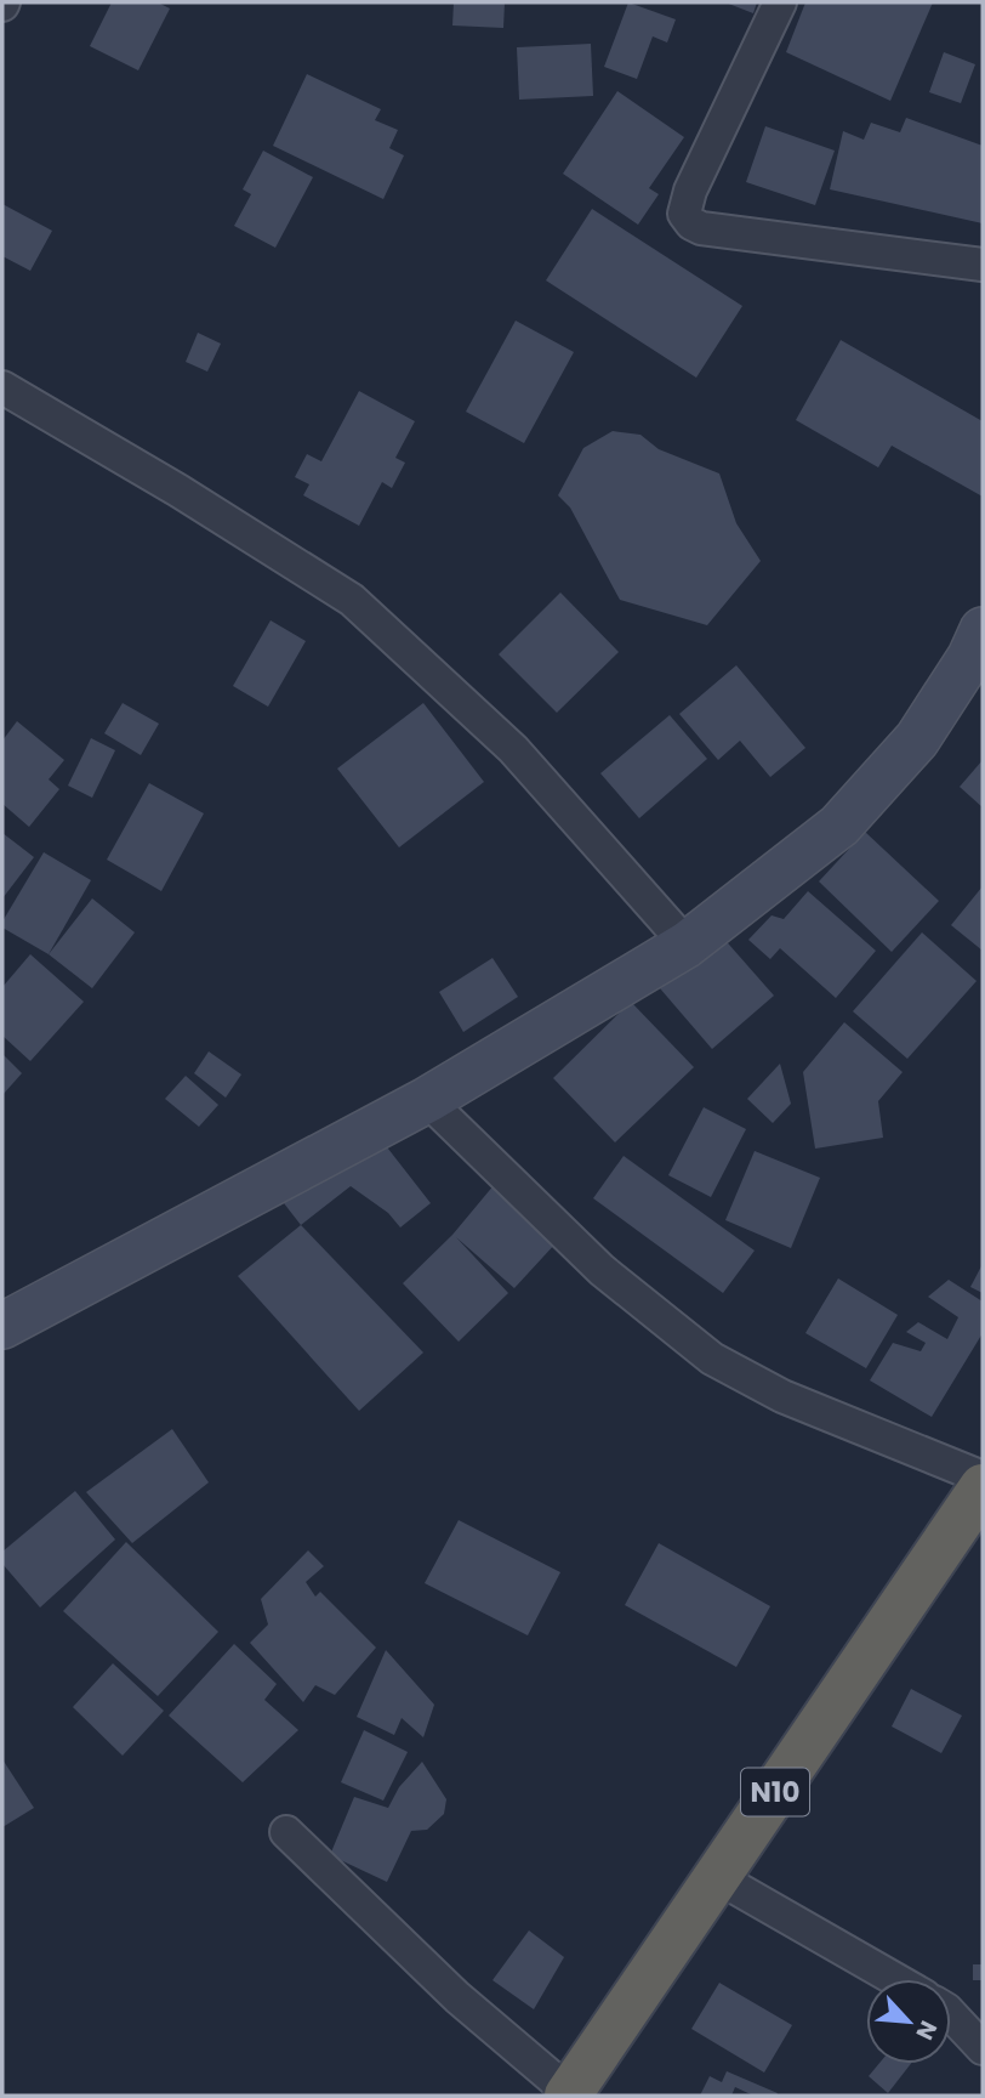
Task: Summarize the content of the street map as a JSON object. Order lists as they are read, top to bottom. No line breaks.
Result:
{"streets":{"highway":["N10"]},"north":"bottom right"}
